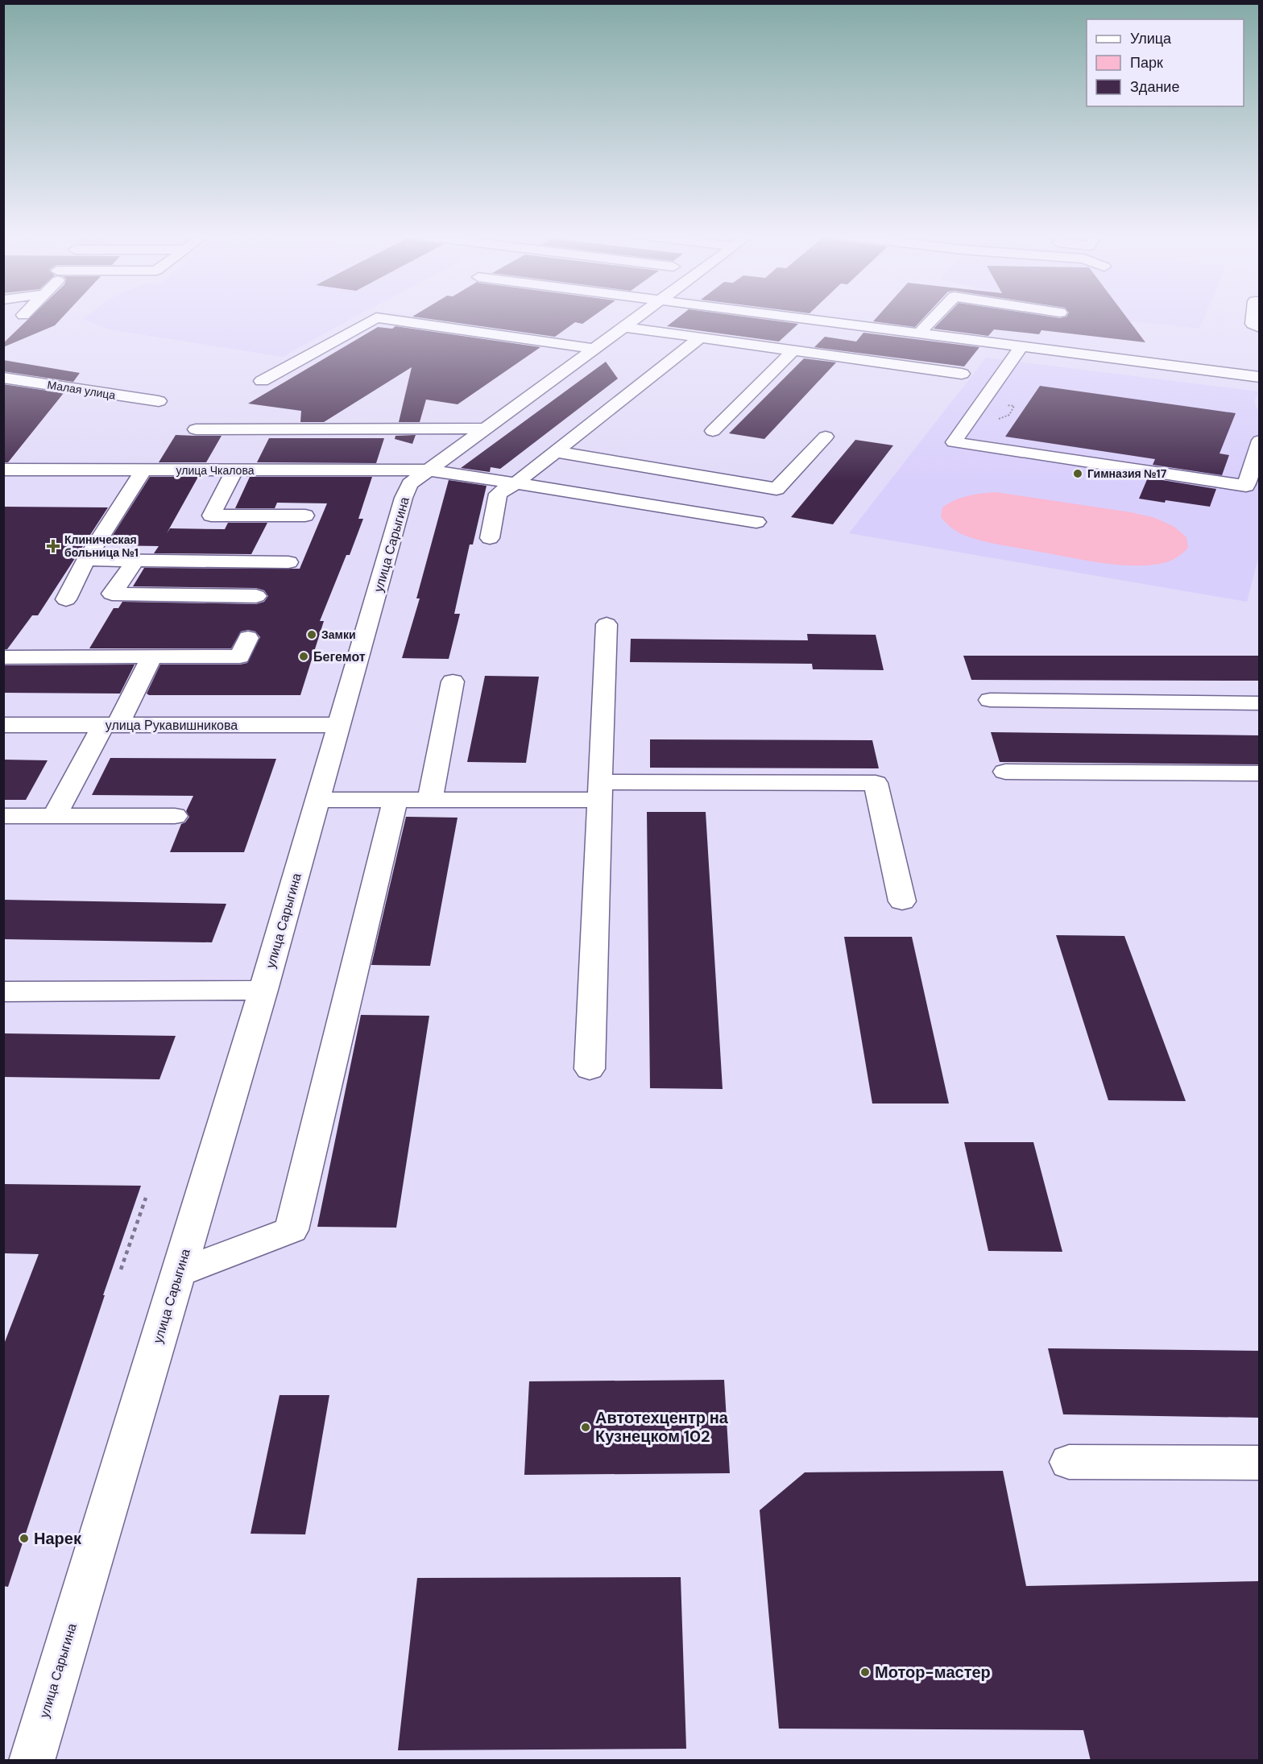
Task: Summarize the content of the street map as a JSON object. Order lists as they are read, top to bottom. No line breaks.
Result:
{"streets":{"street":["Малая улица","улица Чкалова","улица Сарыгина","улица Рукавишникова"]},"crossings":[["улица Чкалова","улица Сарыгина"],["улица Сарыгина","улица Рукавишникова"]],"places":{"other":["Гимназия №17","Замки","Бегемот","Автотехцентр на Кузнецком 102","Нарек","Мотор-мастер"],"health":["Клиническая больница №1"]},"legend":["Улица","Парк","Здание"]}
